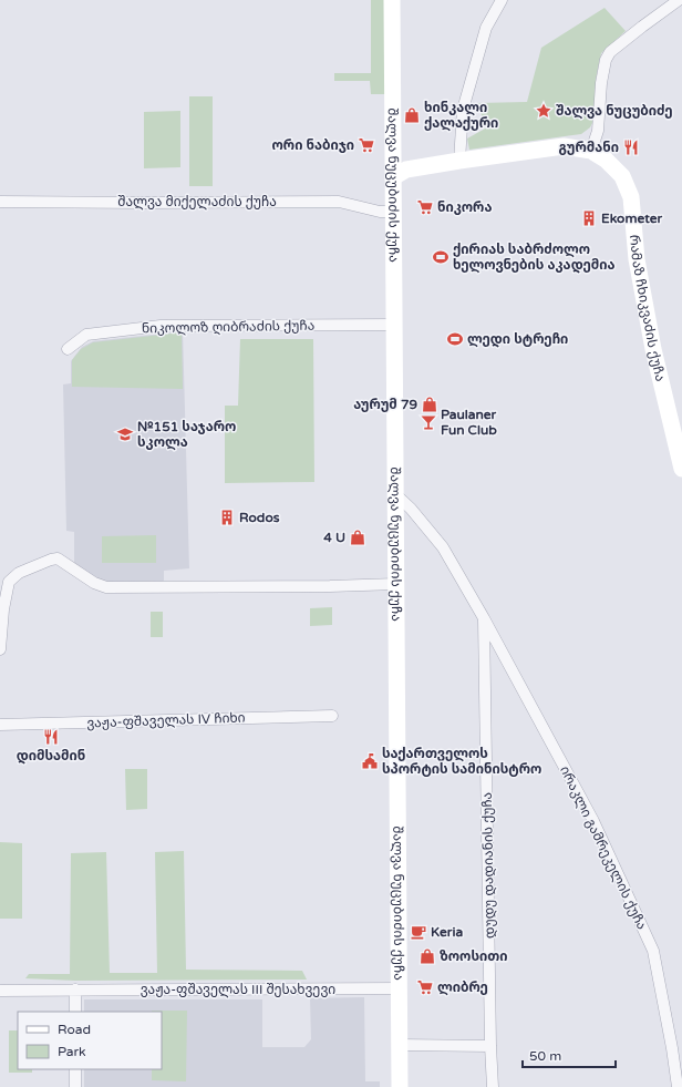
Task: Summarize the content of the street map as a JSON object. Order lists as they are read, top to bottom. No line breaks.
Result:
{"streets":{"main road":["შალვა ნუცუბიძის ქუჩა","რამაზ ჩხიკვაძის ქუჩა"],"street":["შალვა მიქელაძის ქუჩა","ნიკოლოზ ღიბრაძის ქუჩა","ვაჟა-ფშაველას IV ჩიხი","ირაკლი გამრეკელის ქუჩა","დუდუ დადიანის ქუჩა","ვაჟა-ფშაველას III შესახვევი"]},"crossings":[["შალვა ნუცუბიძის ქუჩა","შალვა მიქელაძის ქუჩა"],["შალვა ნუცუბიძის ქუჩა","რამაზ ჩხიკვაძის ქუჩა"],["შალვა ნუცუბიძის ქუჩა","ნიკოლოზ ღიბრაძის ქუჩა"],["შალვა ნუცუბიძის ქუჩა","ირაკლი გამრეკელის ქუჩა"],["შალვა ნუცუბიძის ქუჩა","ვაჟა-ფშაველას III შესახვევი"],["ირაკლი გამრეკელის ქუჩა","დუდუ დადიანის ქუჩა"]],"places":{"place":["შალვა ნუცუბიძე"],"shop":["ხინკალი ქალაქური","აურუმ 79","4 U","ზოოსითი"],"supermarket":["ორი ნაბიჯი","ნიკორა","ლიბრე"],"restaurant":["გურმანი","დიმსამინ"],"building":["Ekometer","Rodos"],"sports":["ქირიას საბრძოლო ხელოვნების აკადემია","ლედი სტრეჩი"],"bar":["Paulaner Fun Club"],"school or university":["№151 საჯარო სკოლა"],"public building":["საქართველოს სპორტის სამინისტრო"],"cafe":["Keria"]},"legend":["Road","Park"],"scale_bar":"50 m"}
